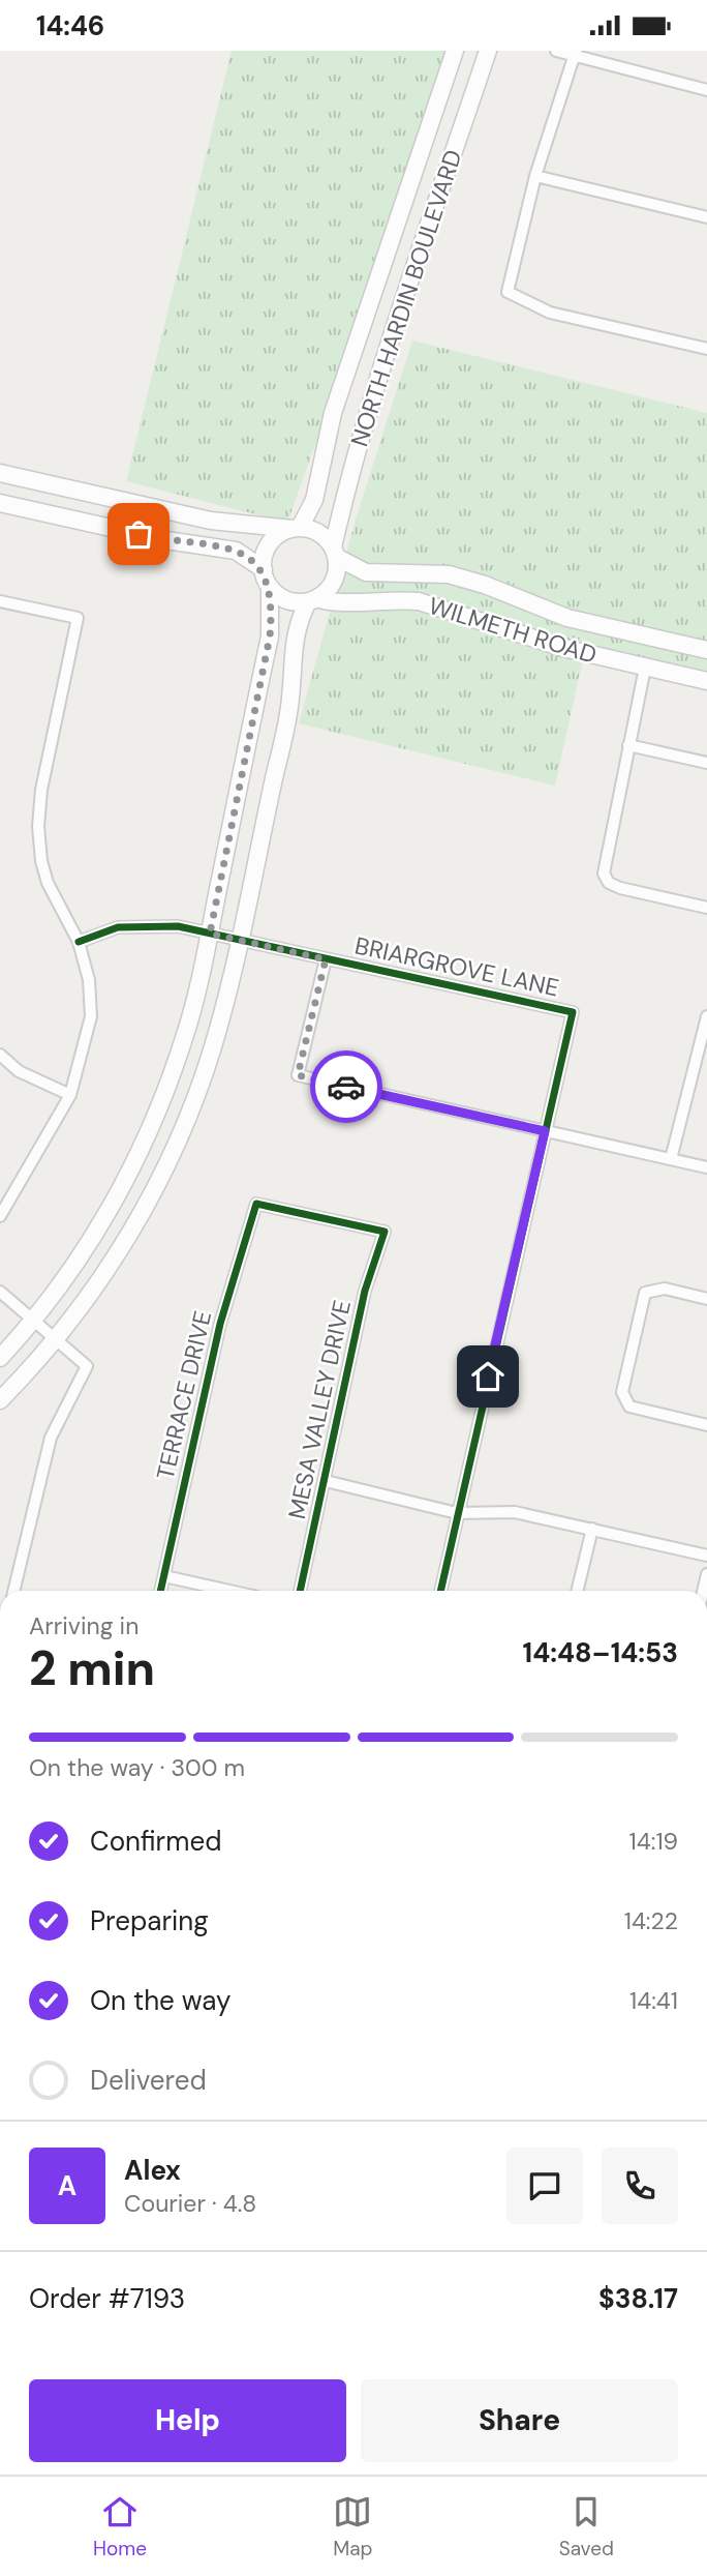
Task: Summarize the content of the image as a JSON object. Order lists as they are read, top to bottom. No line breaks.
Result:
{"streets":{"main road":["NORTH HARDIN BOULEVARD","WILMETH ROAD"],"street":["BRIARGROVE LANE","TERRACE DRIVE","MESA VALLEY DRIVE"]},"crossings":[["NORTH HARDIN BOULEVARD","WILMETH ROAD"],["TERRACE DRIVE","MESA VALLEY DRIVE"]],"page":{"status":"14:46","heading":["2 min","Arriving in","14:48–14:53"],"panel":["Alex","Courier · 4.8","Order #7193","$38.17"],"bar":"On the way · 300 m","list":[["Confirmed","14:19"],["Preparing","14:22"],["On the way","14:41"],"Delivered"],"round":"A","buttons":["Help","Share"],"tabs":["Home","Map","Saved"]}}
